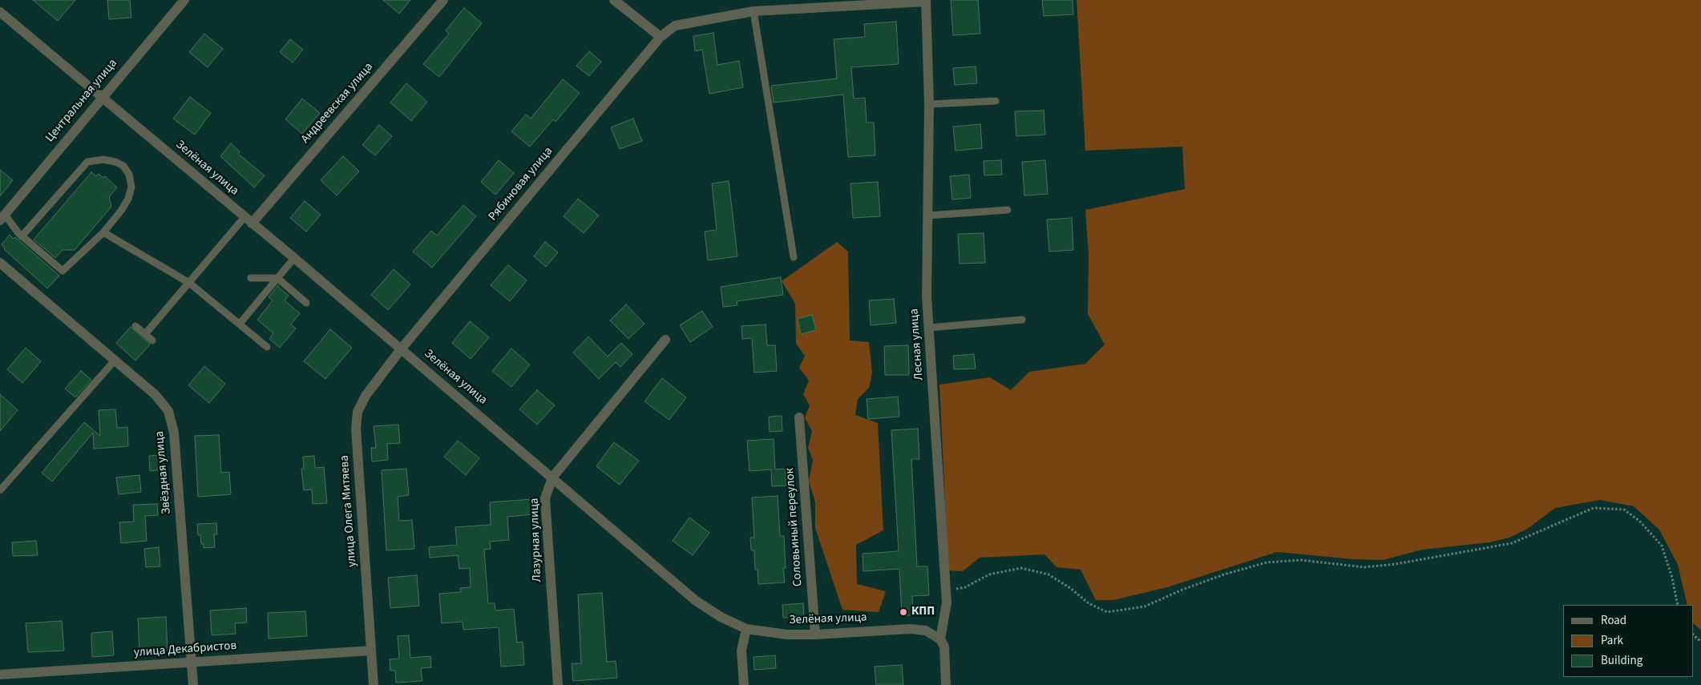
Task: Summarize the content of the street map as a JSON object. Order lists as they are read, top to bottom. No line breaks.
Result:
{"streets":{"street":["Центральная улица","Андреевская улица","Зелёная улица","Рябиновая улица","Лесная улица","Звёздная улица","улица Олега Митяева","Соловьиный переулок","Лазурная улица","улица Декабристов"]},"crossings":[["Центральная улица","Зелёная улица"],["Андреевская улица","Зелёная улица"],["Зелёная улица","Рябиновая улица"],["Зелёная улица","Лесная улица"],["Зелёная улица","улица Олега Митяева"],["Зелёная улица","Соловьиный переулок"],["Зелёная улица","Лазурная улица"],["Рябиновая улица","Лесная улица"],["Рябиновая улица","улица Олега Митяева"],["Звёздная улица","улица Декабристов"],["улица Олега Митяева","улица Декабристов"]],"places":["КПП"],"legend":["Road","Park","Building"]}
